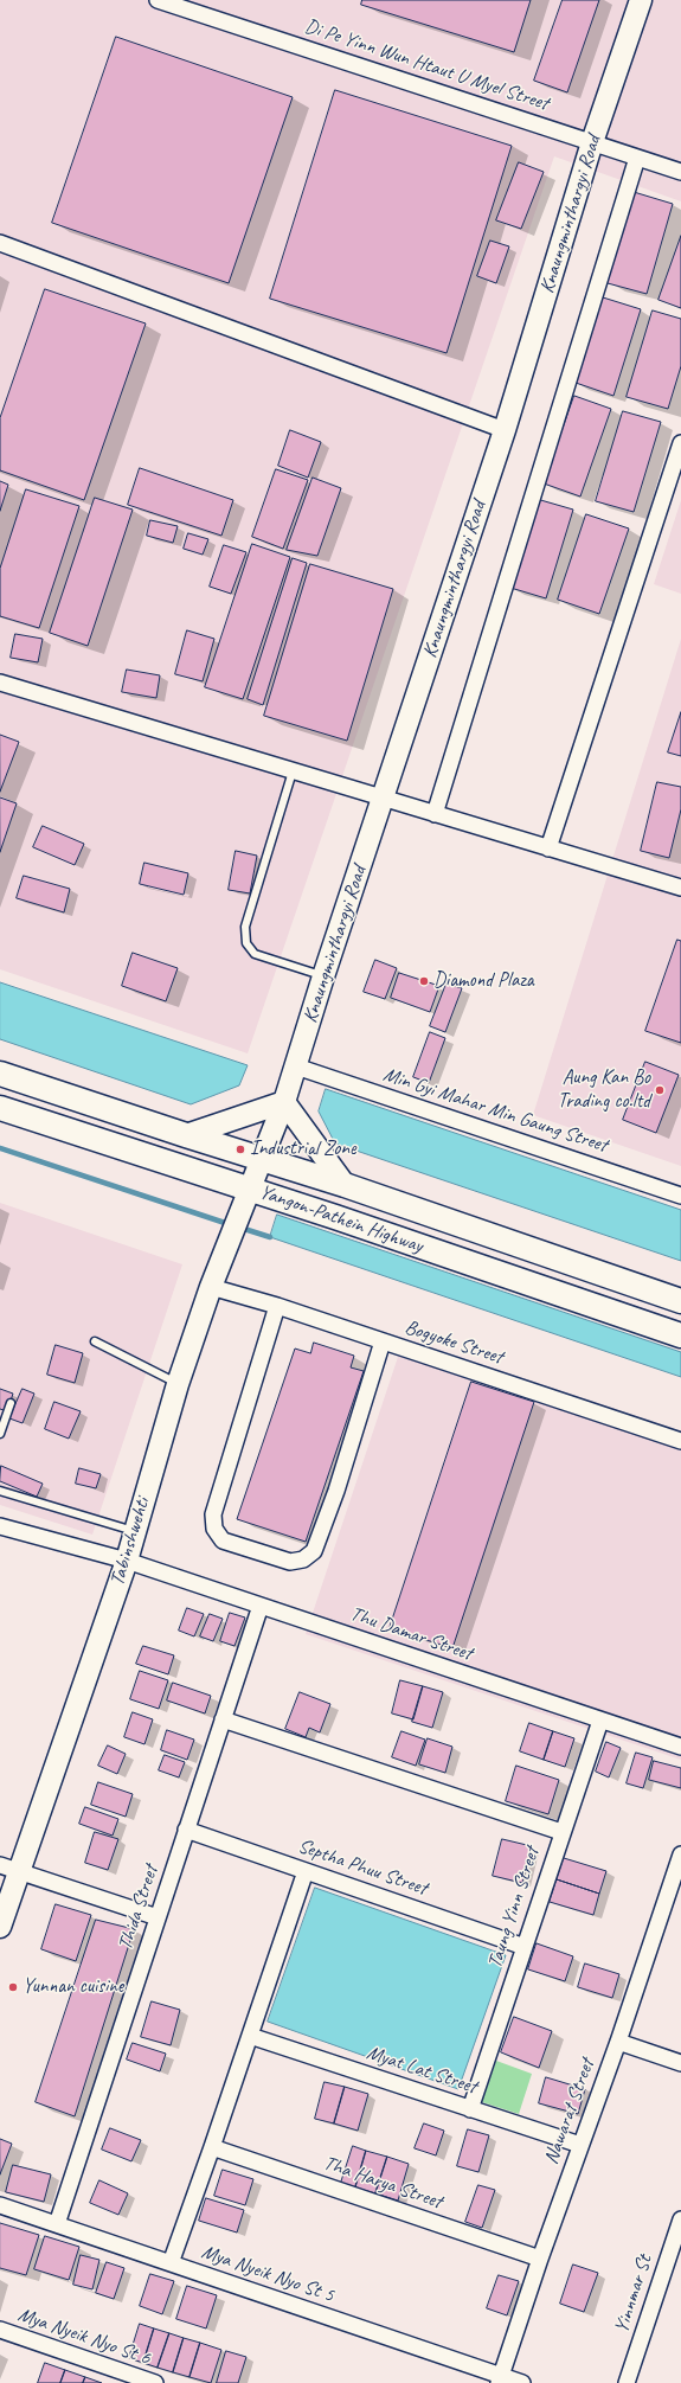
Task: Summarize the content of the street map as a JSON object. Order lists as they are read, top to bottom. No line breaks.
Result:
{"streets":{"main road":["Yangon-Pathein Highway"],"street":["Di Pe Yinn Wun Htaut U Myel Street","Knaungminthargyi Road","Min Gyi Mahar Min Gaung Street","Bogyoke Street","Tabinshwehti","Thu Damar Street","Septha Phuu Street","Thida Street","Taung Yinn Street","Myat Lat Street","Nawarat Street","Tha Harya Street","Mya Nyeik Nyo St 5","Yinnmar St","Mya Nyeik Nyo St 6"]},"crossings":[["Di Pe Yinn Wun Htaut U Myel Street","Knaungminthargyi Road"],["Knaungminthargyi Road","Min Gyi Mahar Min Gaung Street"],["Knaungminthargyi Road","Yangon-Pathein Highway"],["Knaungminthargyi Road","Tabinshwehti"],["Yangon-Pathein Highway","Tabinshwehti"],["Bogyoke Street","Tabinshwehti"],["Tabinshwehti","Thu Damar Street"],["Thu Damar Street","Thida Street"],["Thu Damar Street","Taung Yinn Street"],["Septha Phuu Street","Thida Street"],["Septha Phuu Street","Taung Yinn Street"],["Thida Street","Mya Nyeik Nyo St 5"],["Taung Yinn Street","Myat Lat Street"],["Myat Lat Street","Nawarat Street"],["Nawarat Street","Tha Harya Street"],["Nawarat Street","Mya Nyeik Nyo St 5"]],"places":["Diamond Plaza","Aung Kan Bo Trading co.ltd","Industrial Zone","Yunnan cuisine"]}
